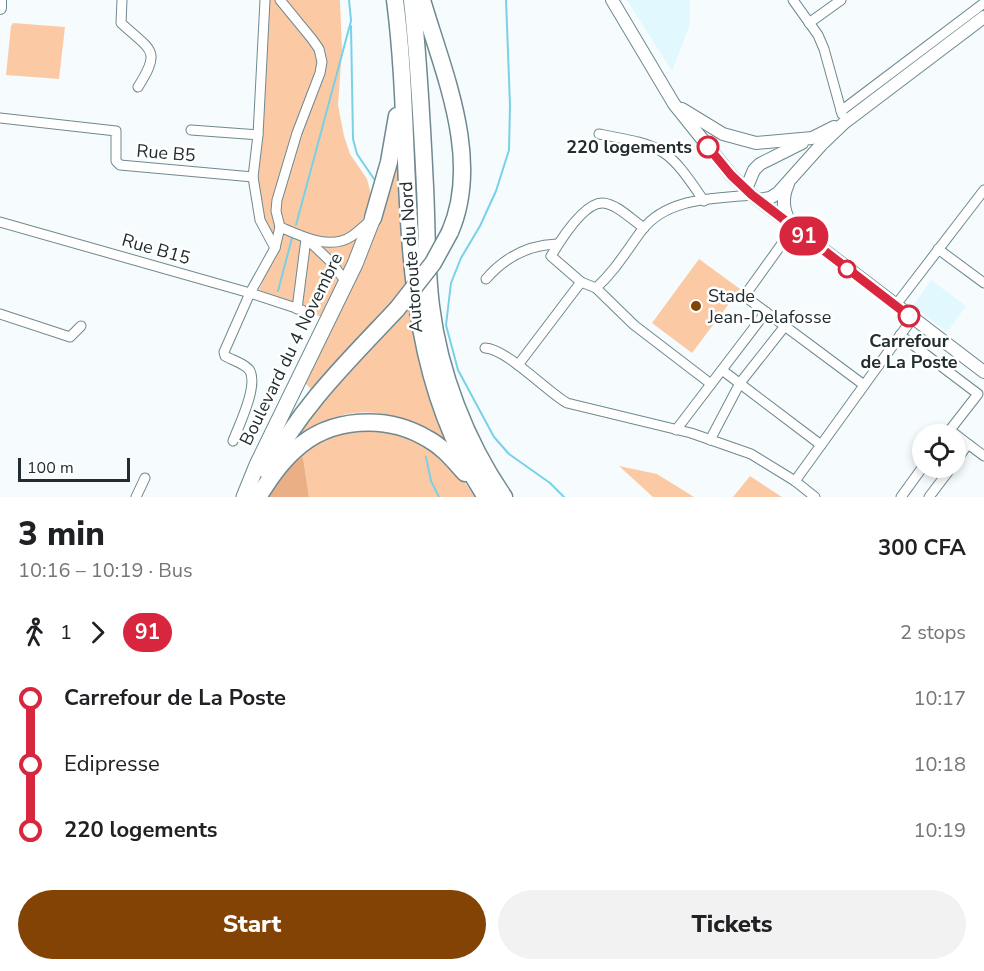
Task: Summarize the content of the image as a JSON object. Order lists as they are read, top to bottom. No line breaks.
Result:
{"streets":{"highway":["Autoroute du Nord"],"main road":["Boulevard du 4 Novembre"],"street":["Rue B5","Rue B15"]},"places":["220 logements","Stade Jean-Delafosse","Carrefour de La Poste"],"lines":["bus line 91"],"scale_bar":"100 m","page":{"on_map":"91","scale":"100 m","heading":["3 min","10:16 – 10:19 · Bus","300 CFA"],"legs":["1","91","2 stops"],"list":[{"name":"Carrefour de La Poste","value":"10:17"},{"name":"Edipresse","value":"10:18"},{"name":"220 logements","value":"10:19"}],"buttons":["Start","Tickets"]}}
